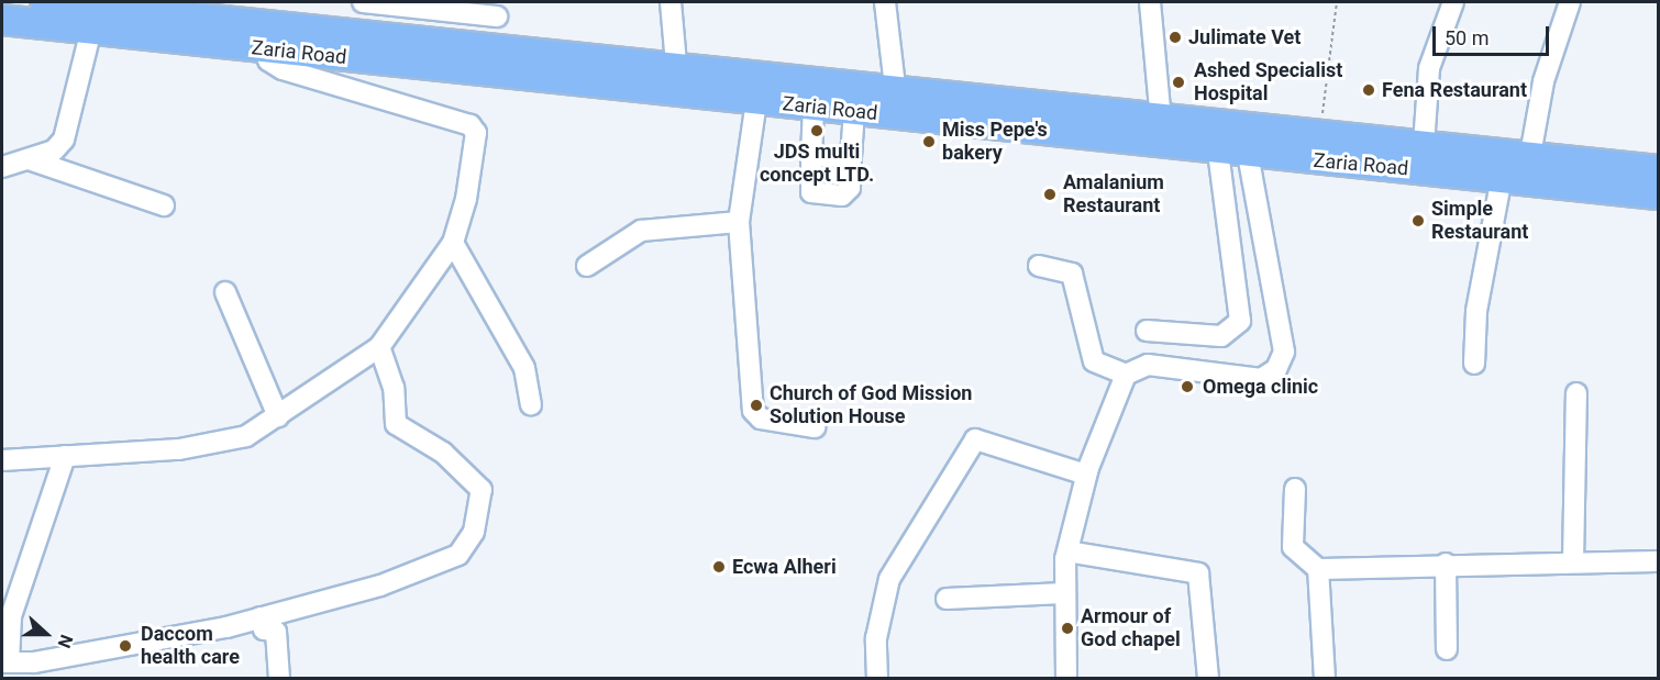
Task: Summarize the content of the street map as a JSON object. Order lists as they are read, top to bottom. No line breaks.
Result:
{"streets":{"highway":["Zaria Road"]},"places":["Julimate Vet","Ashed Specialist Hospital","Fena Restaurant","JDS multi concept LTD.","Miss Pepe's bakery","Amalanium Restaurant","Simple Restaurant","Omega clinic","Church of God Mission Solution House","Ecwa Alheri","Armour of God chapel","Daccom health care"],"scale_bar":"50 m","north":"right"}
